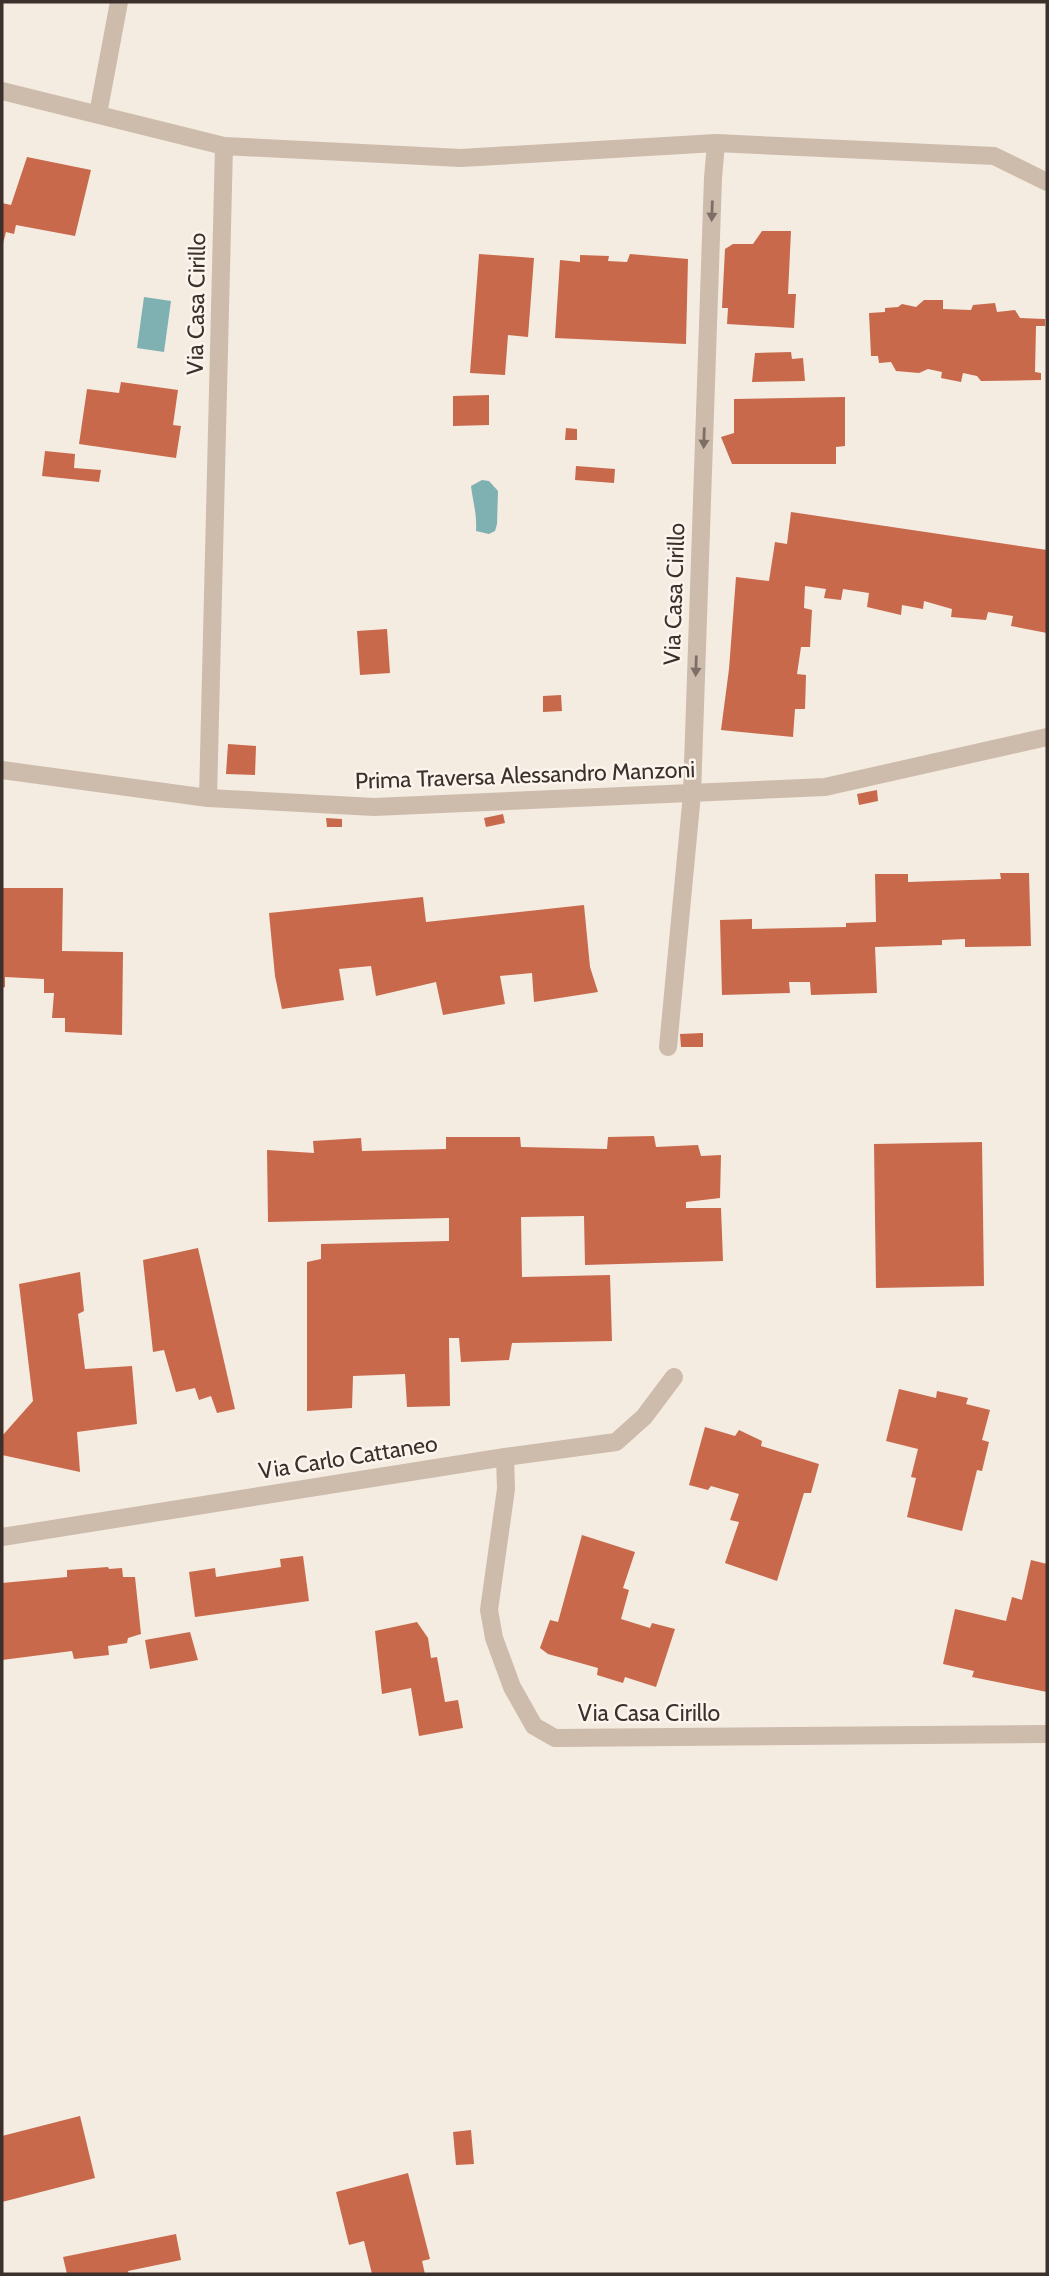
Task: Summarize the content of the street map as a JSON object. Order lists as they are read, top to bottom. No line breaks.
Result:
{"streets":{"street":["Via Casa Cirillo","Prima Traversa Alessandro Manzoni","Via Carlo Cattaneo"]},"crossings":[["Via Casa Cirillo","Prima Traversa Alessandro Manzoni"],["Via Casa Cirillo","Via Carlo Cattaneo"]]}
